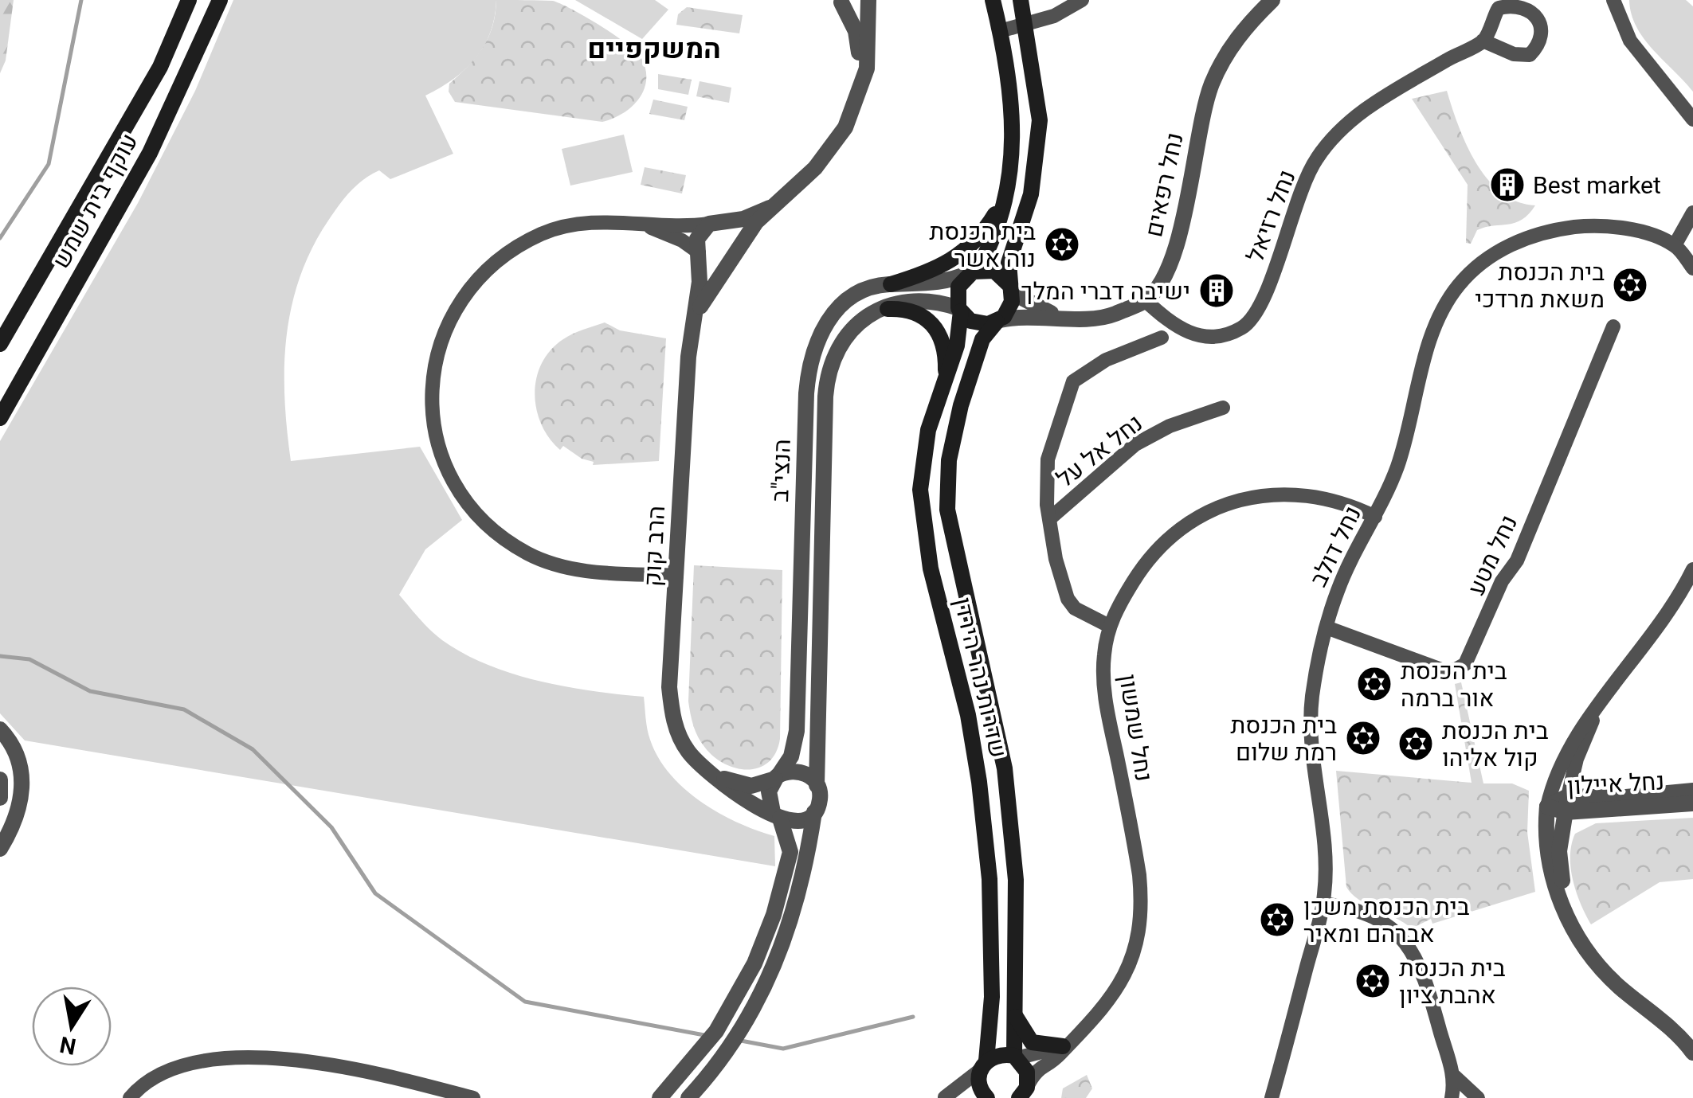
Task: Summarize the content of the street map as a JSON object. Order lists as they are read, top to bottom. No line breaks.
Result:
{"streets":{"main road":["עוקף בית שמש","שדרות נהר הירדן"],"street":["נחל רפאים","נחל רזיאל","נחל אל על","הנצי\"ב","הרב קוק","נחל דולב","נחל מטע","נחל שמשון","נחל איילון"]},"crossings":[["נחל רפאים","נחל רזיאל"],["הנצי\"ב","הרב קוק"],["הנצי\"ב","שדרות נהר הירדן"],["נחל דולב","נחל מטע"],["נחל דולב","נחל שמשון"],["שדרות נהר הירדן","נחל שמשון"]],"districts":["המשקפיים"],"places":{"building":["Best market","ישיבה דברי המלך"],"synagogue":["בית הכנסת נוה אשר","בית הכנסת משאת מרדכי","בית הכנסת אור ברמה","בית הכנסת רמת שלום","בית הכנסת קול אליהו","בית הכנסת משכן אברהם ומאיר","בית הכנסת אהבת ציון"]},"north":"bottom"}
